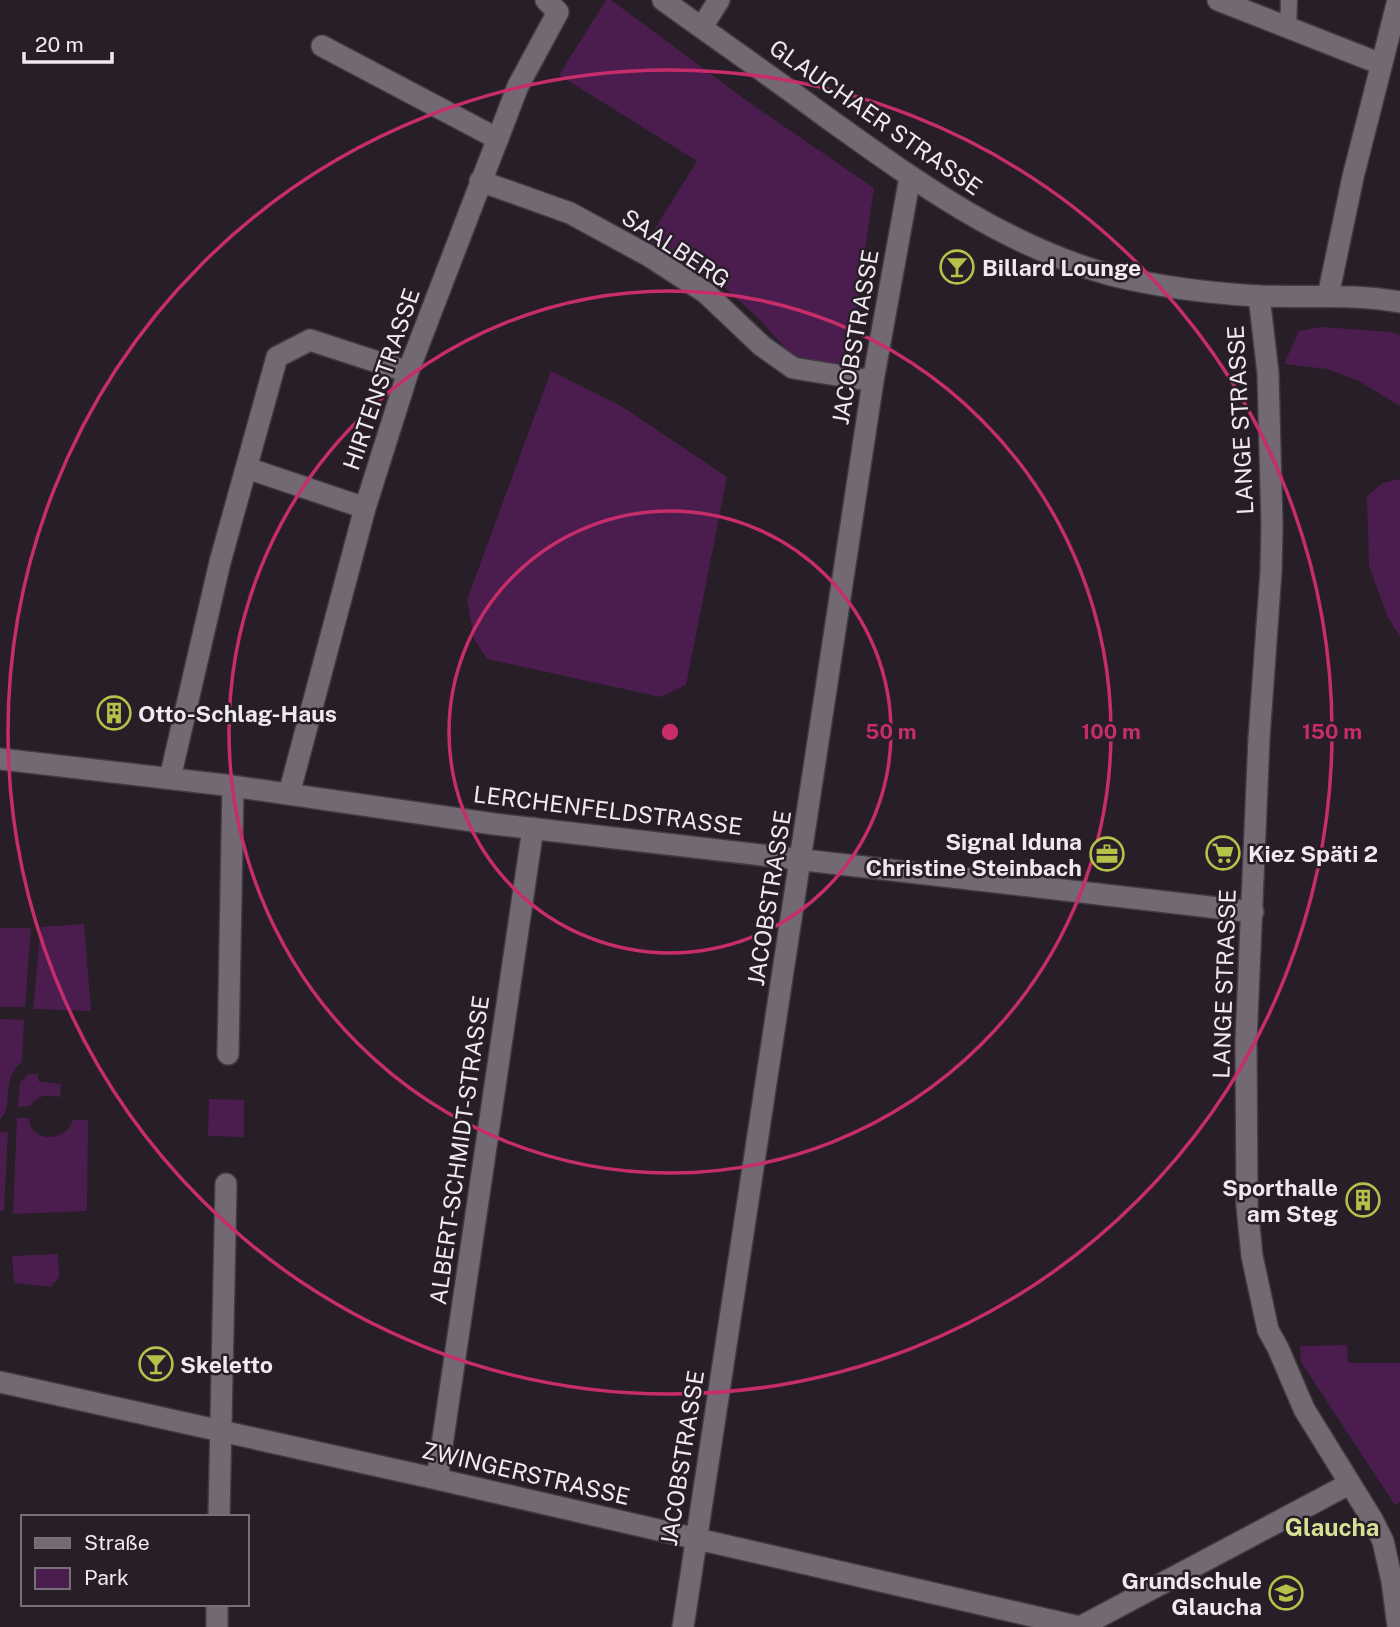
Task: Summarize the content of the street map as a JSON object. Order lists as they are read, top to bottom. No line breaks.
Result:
{"streets":{"street":["GLAUCHAER STRASSE","SAALBERG","JACOBSTRASSE","HIRTENSTRASSE","LANGE STRASSE","LERCHENFELDSTRASSE","ALBERT-SCHMIDT-STRASSE","ZWINGERSTRASSE"]},"crossings":[["GLAUCHAER STRASSE","JACOBSTRASSE"],["GLAUCHAER STRASSE","LANGE STRASSE"],["SAALBERG","JACOBSTRASSE"],["SAALBERG","HIRTENSTRASSE"],["JACOBSTRASSE","LERCHENFELDSTRASSE"],["JACOBSTRASSE","ZWINGERSTRASSE"],["HIRTENSTRASSE","LERCHENFELDSTRASSE"],["LANGE STRASSE","LERCHENFELDSTRASSE"],["LANGE STRASSE","ZWINGERSTRASSE"],["LERCHENFELDSTRASSE","ALBERT-SCHMIDT-STRASSE"],["ALBERT-SCHMIDT-STRASSE","ZWINGERSTRASSE"]],"districts":["Glaucha"],"places":{"bar":["Billard Lounge","Skeletto"],"building":["Otto-Schlag-Haus","Sporthalle am Steg"],"supermarket":["Kiez Späti 2"],"office":["Signal Iduna Christine Steinbach"],"school or university":["Grundschule Glaucha"]},"legend":["Straße","Park"],"scale_bar":"20 m","rings":["50 m","100 m","150 m"]}
